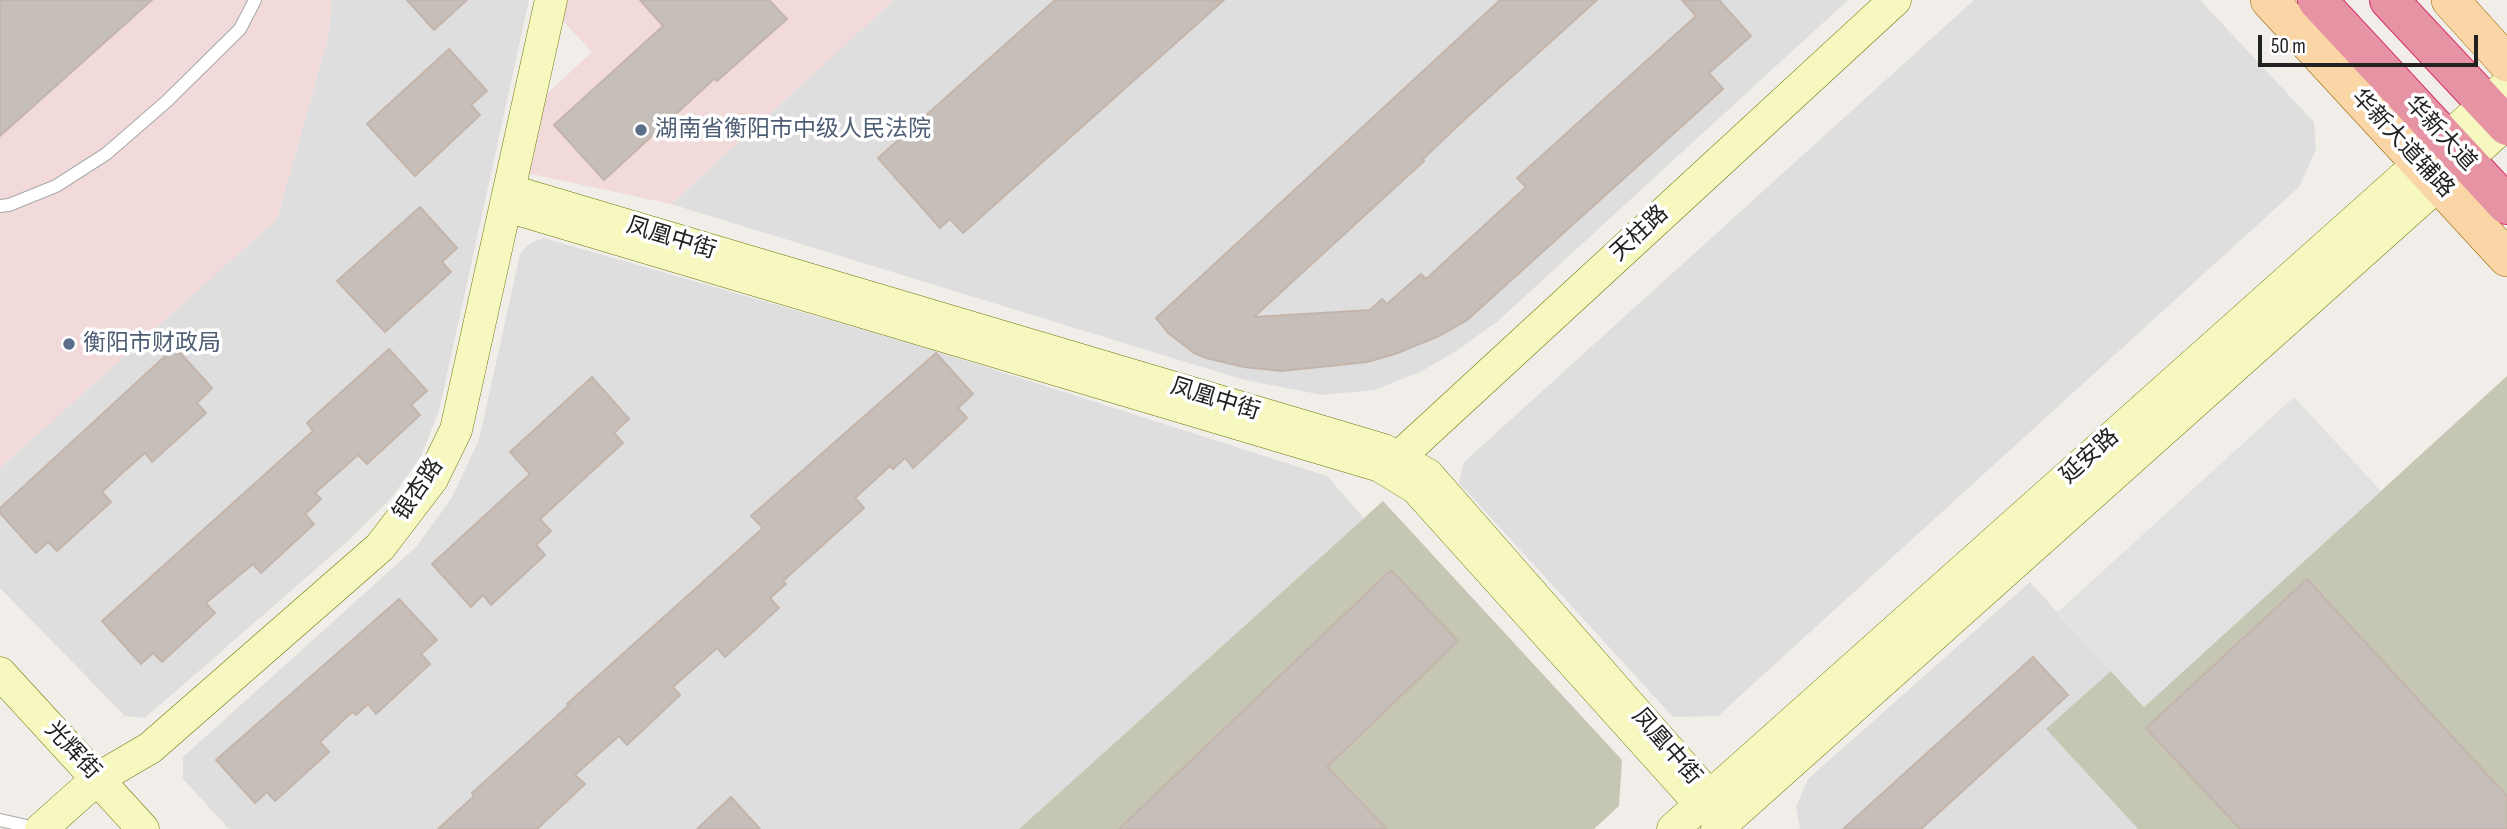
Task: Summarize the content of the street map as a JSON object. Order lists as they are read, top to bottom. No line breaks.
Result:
{"streets":{"highway":["华新大道"],"main road":["华新大道辅路"],"street":["天柱路","凤凰中街","延安路","银杏路","光辉街"]},"crossings":[["华新大道","华新大道辅路"],["华新大道","延安路"],["华新大道辅路","延安路"],["天柱路","凤凰中街"],["凤凰中街","延安路"],["凤凰中街","银杏路"],["银杏路","光辉街"]],"places":["湖南省衡阳市中级人民法院","衡阳市财政局"],"scale_bar":"50 m"}
